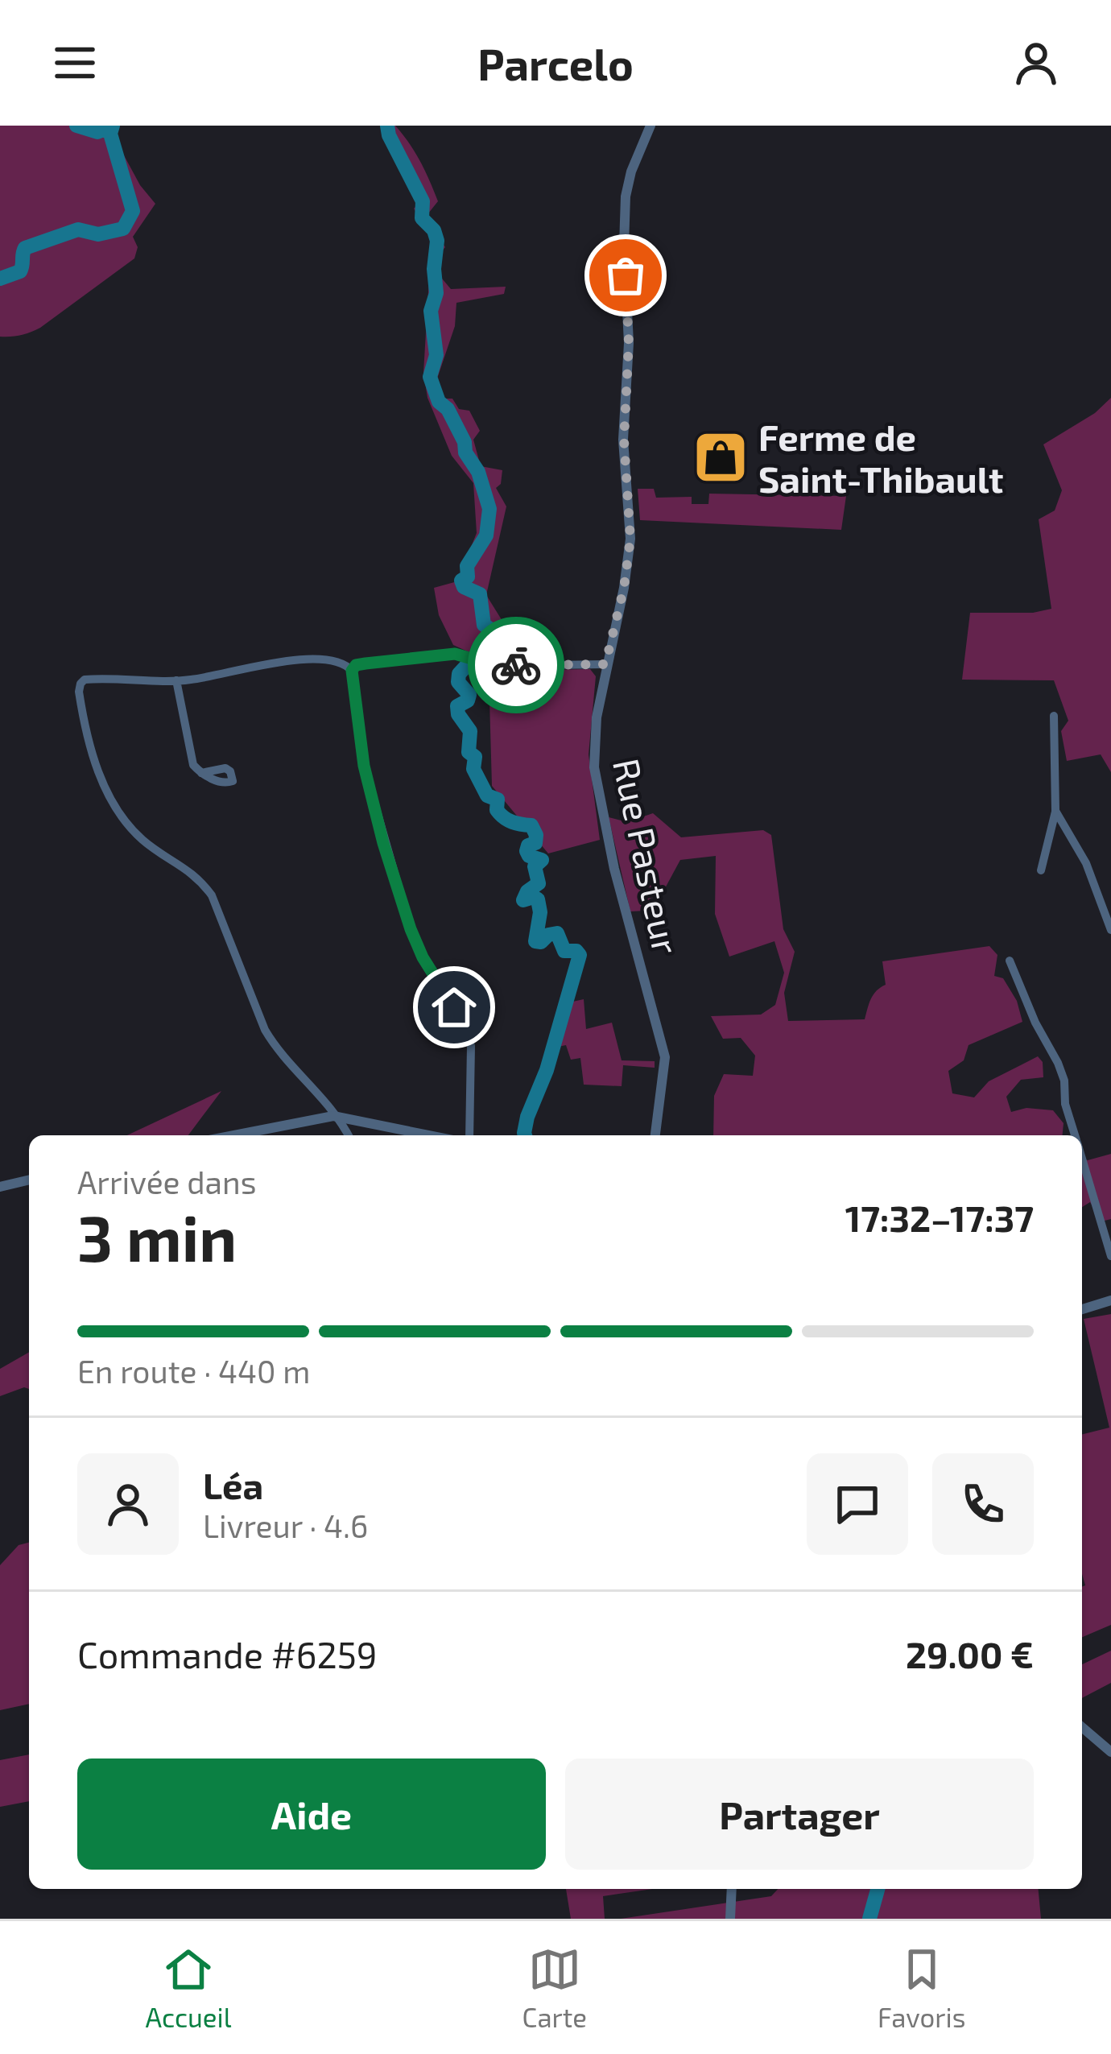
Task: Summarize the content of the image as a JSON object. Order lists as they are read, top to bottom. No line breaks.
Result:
{"streets":{"street":["Rue Pasteur"]},"places":{"shop":["Ferme de Saint-Thibault"]},"page":{"header":"Parcelo","heading":["3 min","Arrivée dans","17:32–17:37"],"panel":["Léa","Livreur · 4.6","Commande #6259","29.00 €"],"bar":"En route · 440 m","buttons":["Aide","Partager"],"tabs":["Accueil","Carte","Favoris"]}}
